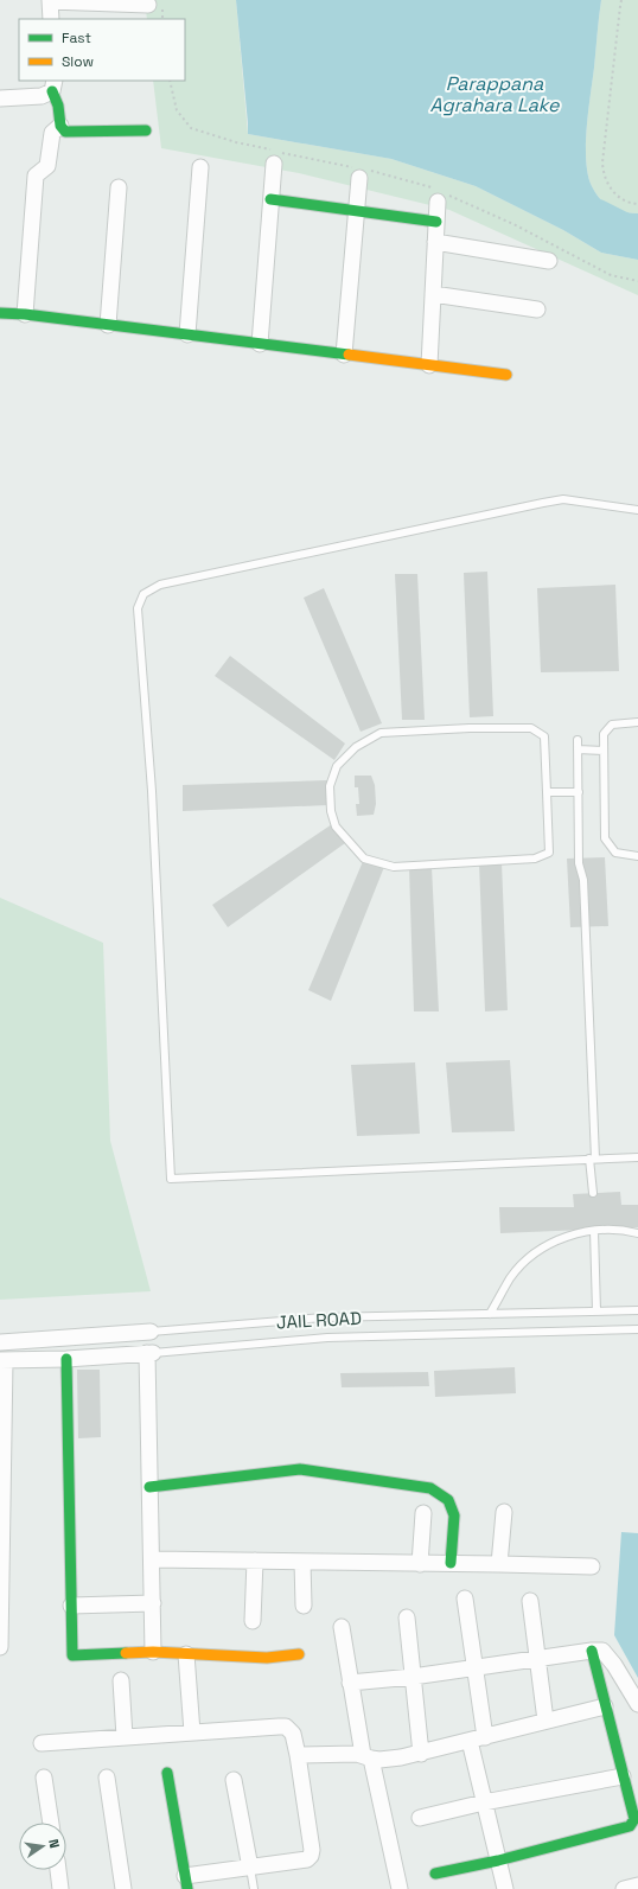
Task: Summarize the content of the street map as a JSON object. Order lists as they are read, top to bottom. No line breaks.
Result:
{"streets":{"street":["JAIL ROAD"]},"water":["Parappana Agrahara Lake"],"legend":["Fast","Slow"],"north":"right"}
